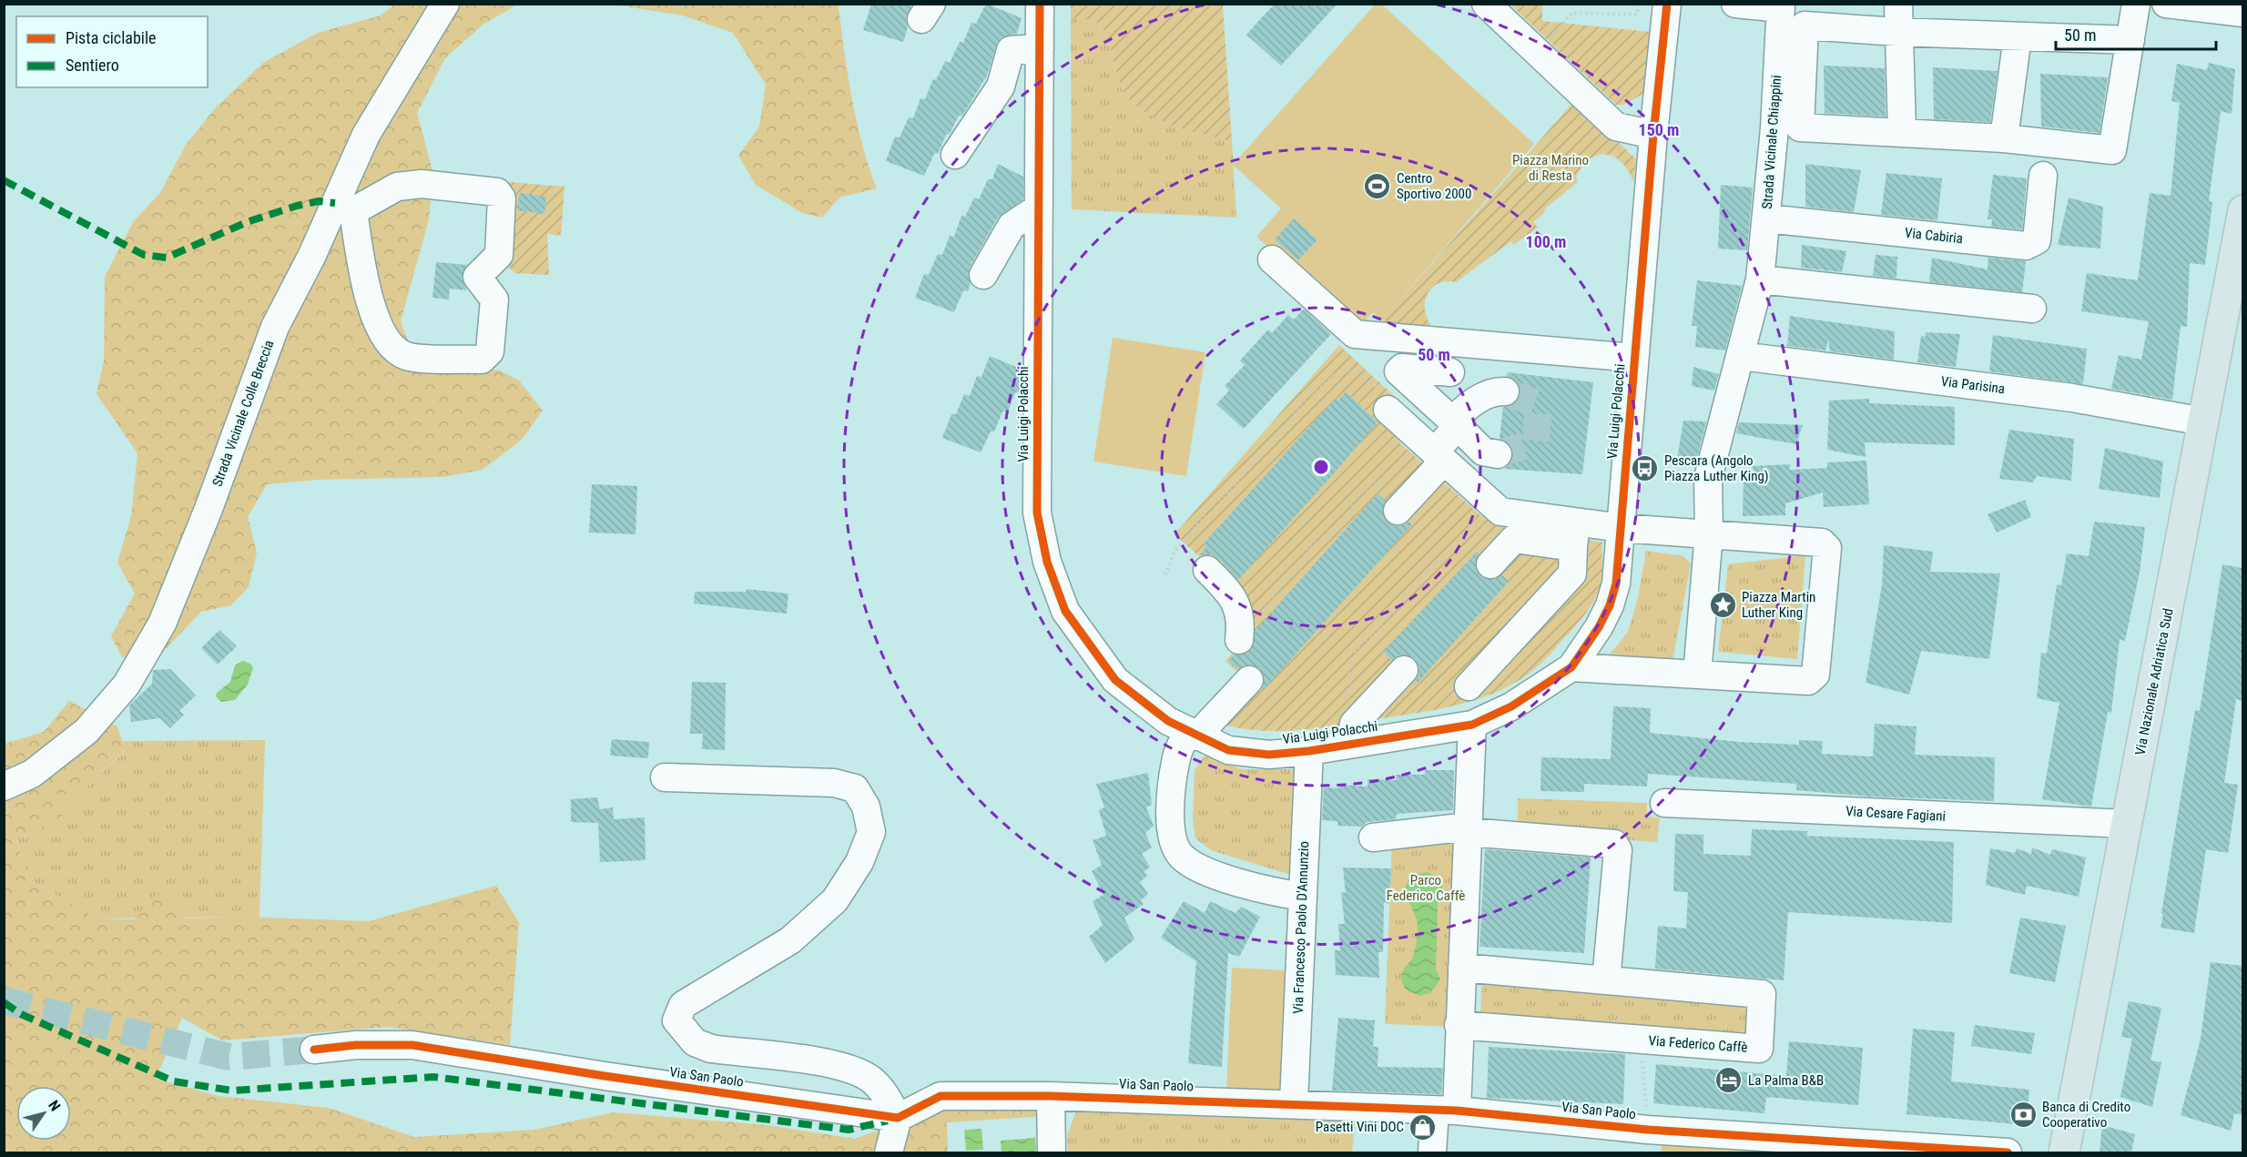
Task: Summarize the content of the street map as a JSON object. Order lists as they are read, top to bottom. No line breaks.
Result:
{"streets":{"main road":["Via Nazionale Adriatica Sud"],"street":["Strada Vicinale Chiappini","Via Cabiria","Via Parisina","Via Luigi Polacchi","Strada Vicinale Colle Breccia","Via Cesare Fagiani","Via Francesco Paolo D'Annunzio","Via Federico Caffè","Via San Paolo"]},"crossings":[["Strada Vicinale Chiappini","Via Cabiria"],["Strada Vicinale Chiappini","Via Parisina"],["Via Parisina","Via Nazionale Adriatica Sud"],["Via Luigi Polacchi","Via Francesco Paolo D'Annunzio"],["Via Nazionale Adriatica Sud","Via Cesare Fagiani"],["Via Francesco Paolo D'Annunzio","Via San Paolo"]],"parks":["Piazza Marino di Resta","Parco Federico Caffè"],"places":{"sports":["Centro Sportivo 2000"],"bus stop":["Pescara (Angolo Piazza Luther King)"],"place":["Piazza Martin Luther King"],"hotel":["La Palma B&B"],"bank":["Banca di Credito Cooperativo"],"shop":["Pasetti Vini DOC"]},"legend":["Pista ciclabile","Sentiero"],"scale_bar":"50 m","north":"top right","rings":["150 m","100 m","50 m"]}
